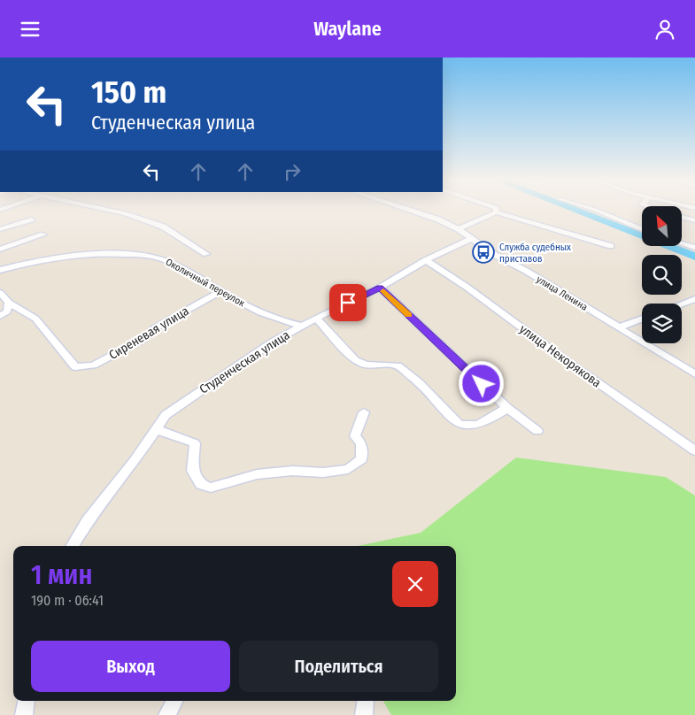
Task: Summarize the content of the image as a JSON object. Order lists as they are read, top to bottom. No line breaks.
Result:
{"streets":{"street":["Околичный переулок","улица Ленина","Сиреневая улица","улица Некорякова","Студенческая улица"]},"crossings":[["Околичный переулок","Сиреневая улица"],["Околичный переулок","Студенческая улица"],["улица Ленина","Студенческая улица"],["улица Некорякова","Студенческая улица"]],"places":{"bus stop":["Служба судебных приставов"]},"north":"top left","page":{"header":"Waylane","turn":["150 m","Студенческая улица"],"heading":["1 мин","190 m · 06:41"],"buttons":["Выход","Поделиться"]}}
